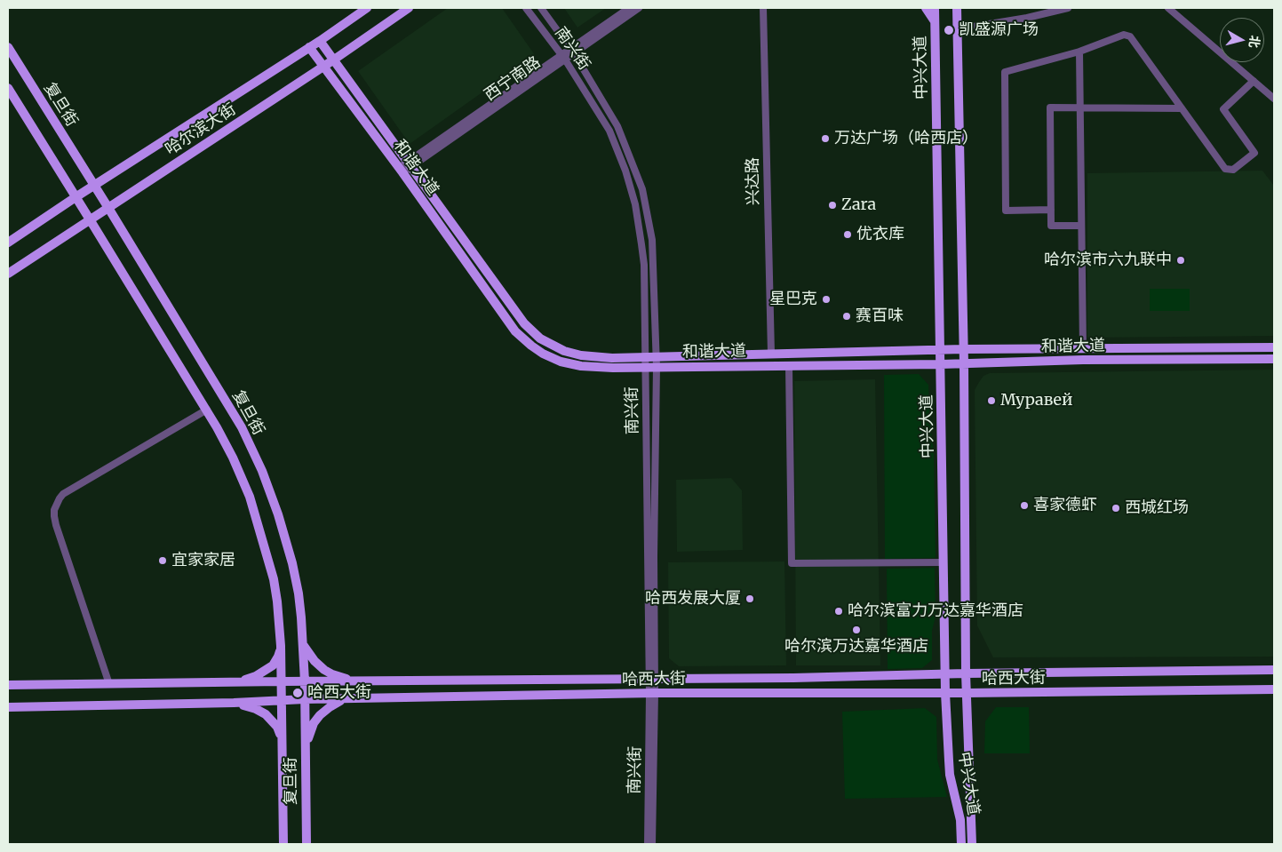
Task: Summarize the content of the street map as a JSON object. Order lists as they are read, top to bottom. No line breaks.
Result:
{"streets":{"main road":["中兴大道","复旦街","哈尔滨大街","和谐大道","哈西大街"],"street":["南兴街","西宁南路","兴达路"]},"crossings":[["南兴街","西宁南路"],["南兴街","和谐大道"],["南兴街","哈西大街"],["中兴大道","和谐大道"],["中兴大道","哈西大街"],["西宁南路","和谐大道"],["复旦街","哈尔滨大街"],["复旦街","哈西大街"],["哈尔滨大街","和谐大道"],["和谐大道","兴达路"]],"places":["凯盛源广场","万达广场（哈西店）","Zara","优衣库","哈尔滨市六九联中","星巴克","赛百味","Муравей","喜家德虾","西城红场","宜家家居","哈西发展大厦","哈尔滨富力万达嘉华酒店","哈尔滨万达嘉华酒店","哈西大街"],"north":"right"}
